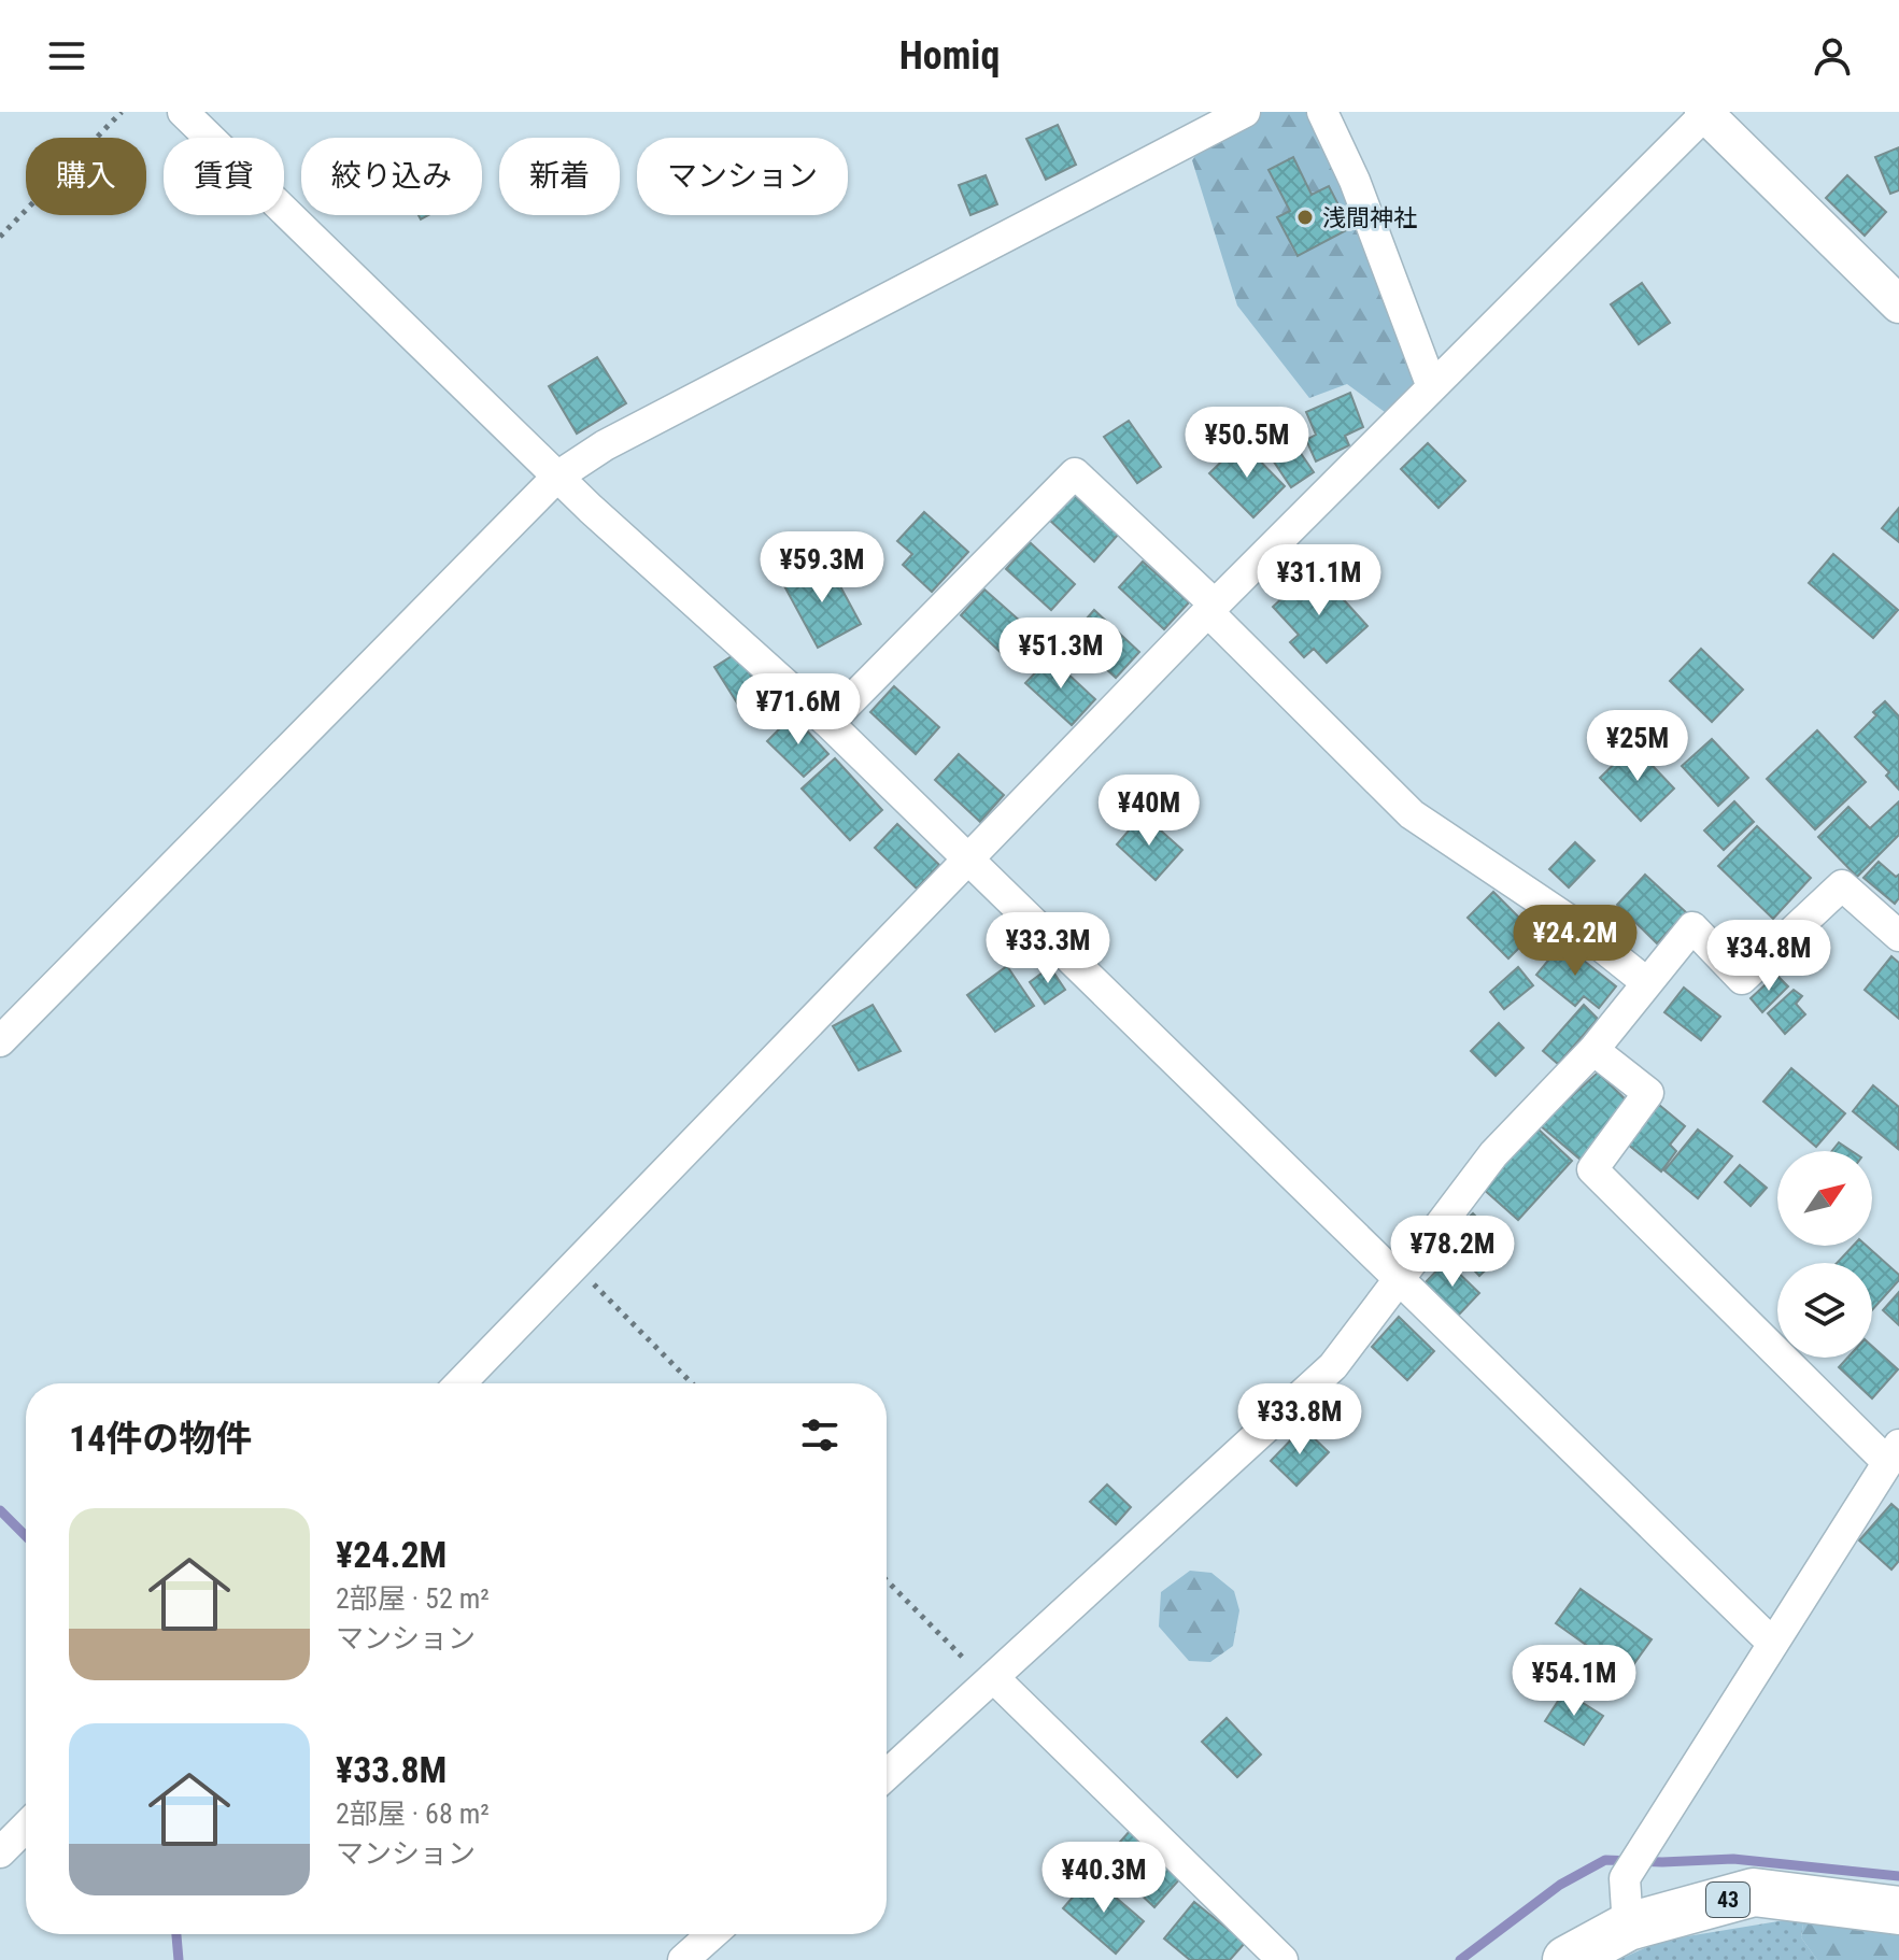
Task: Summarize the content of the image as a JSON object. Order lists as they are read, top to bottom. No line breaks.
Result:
{"streets":{"main road":["43"]},"places":["浅間神社"],"north":"top right","page":{"header":"Homiq","chip":["購入","賃貸","絞り込み","新着","マンション"],"price":["¥50.5M","¥59.3M","¥31.1M","¥51.3M","¥71.6M","¥25M","¥40M","¥24.2M","¥33.3M","¥34.8M","¥78.2M","¥33.8M","¥54.1M","¥40.3M"],"heading":"14件の物件","list":[{"name":"¥24.2M","note":"2部屋 · 52 m² · マンション"},{"name":"¥33.8M","note":"2部屋 · 68 m² · マンション"}]}}
